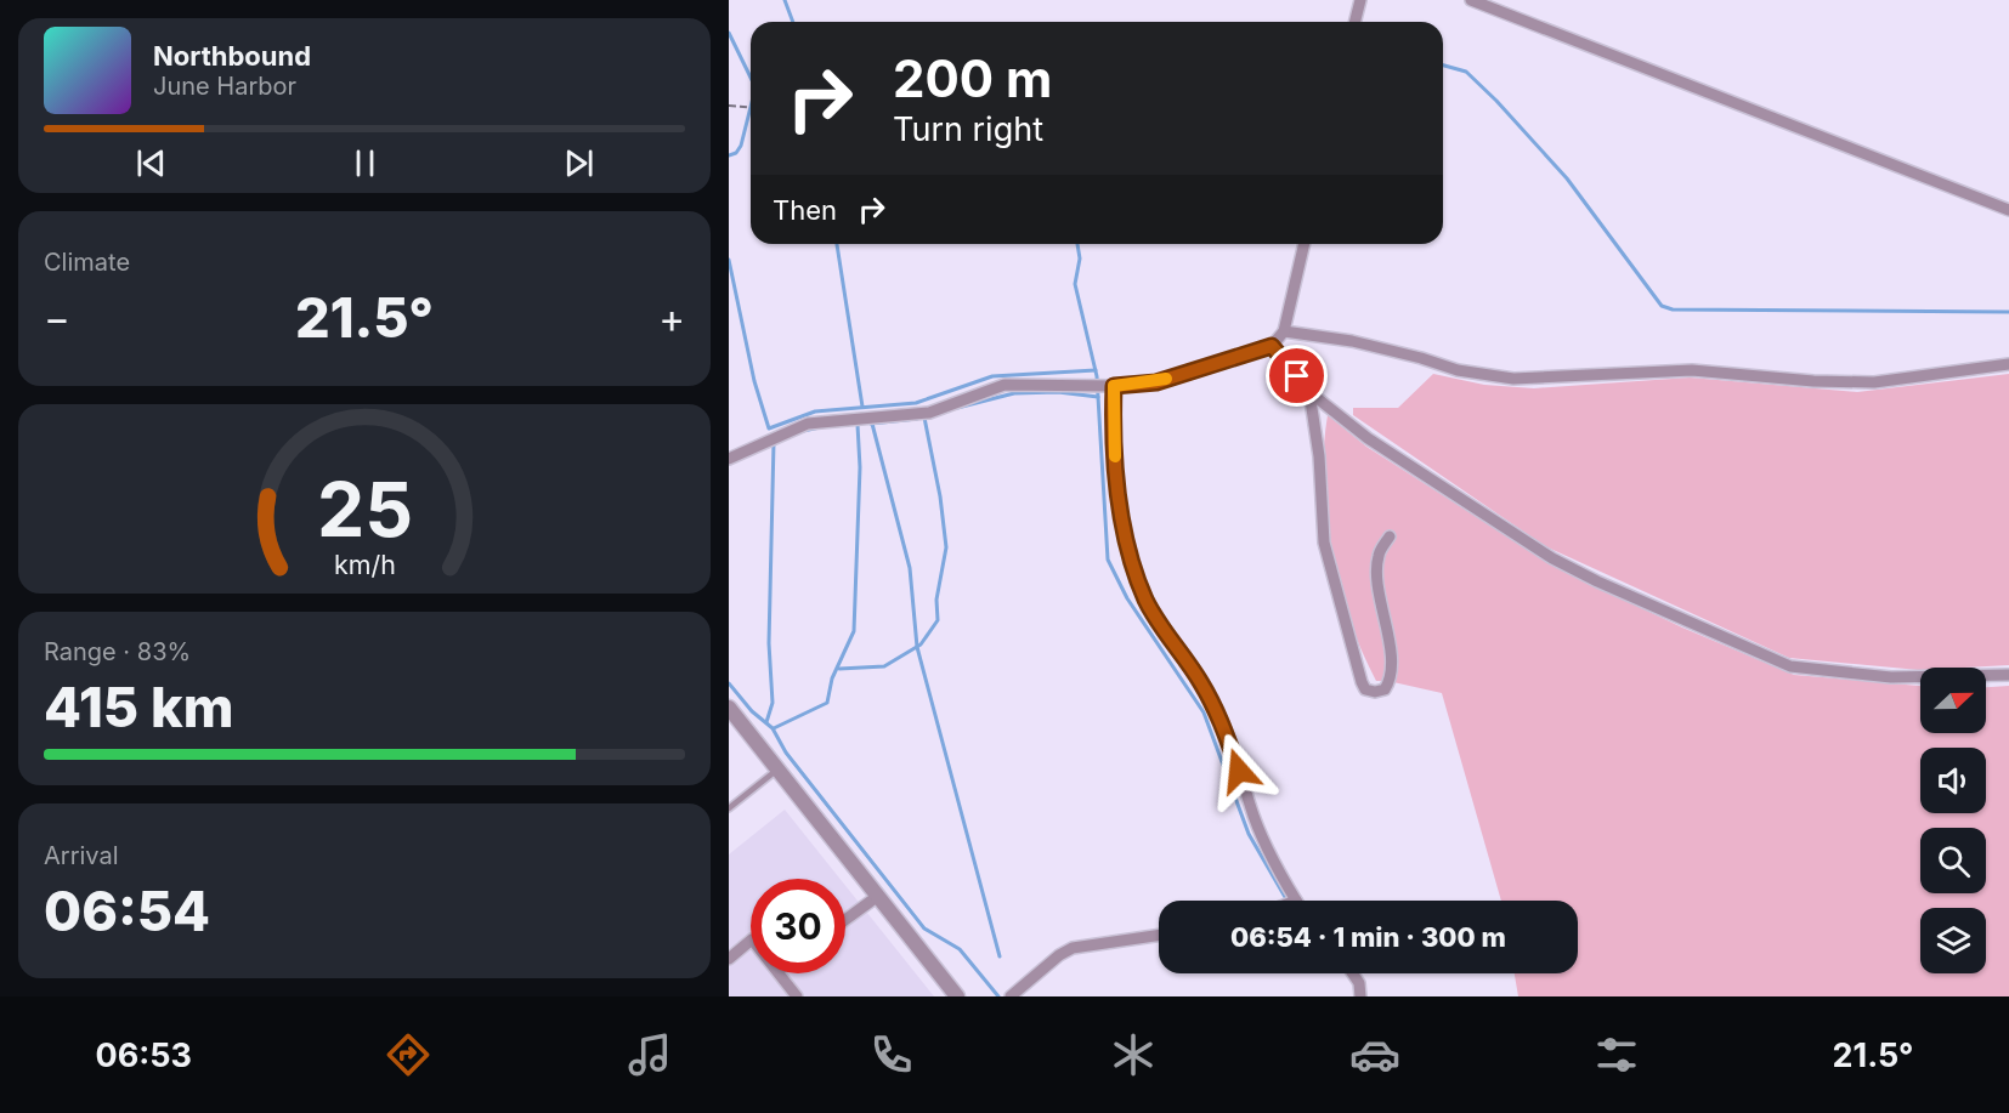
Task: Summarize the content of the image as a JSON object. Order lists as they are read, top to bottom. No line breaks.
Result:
{"north":"right","page":{"turn":["200 m","Turn right"],"song":["Northbound","June Harbor"],"then":"Then","tile":["Climate",["Range · 83%","415 km"],["Arrival","06:54"]],"heat":["−","21.5°","+"],"limit":"30","trip":"06:54 · 1 min · 300 m","tabs":["06:53","21.5°"],"gauge":["25","km/h"]}}
